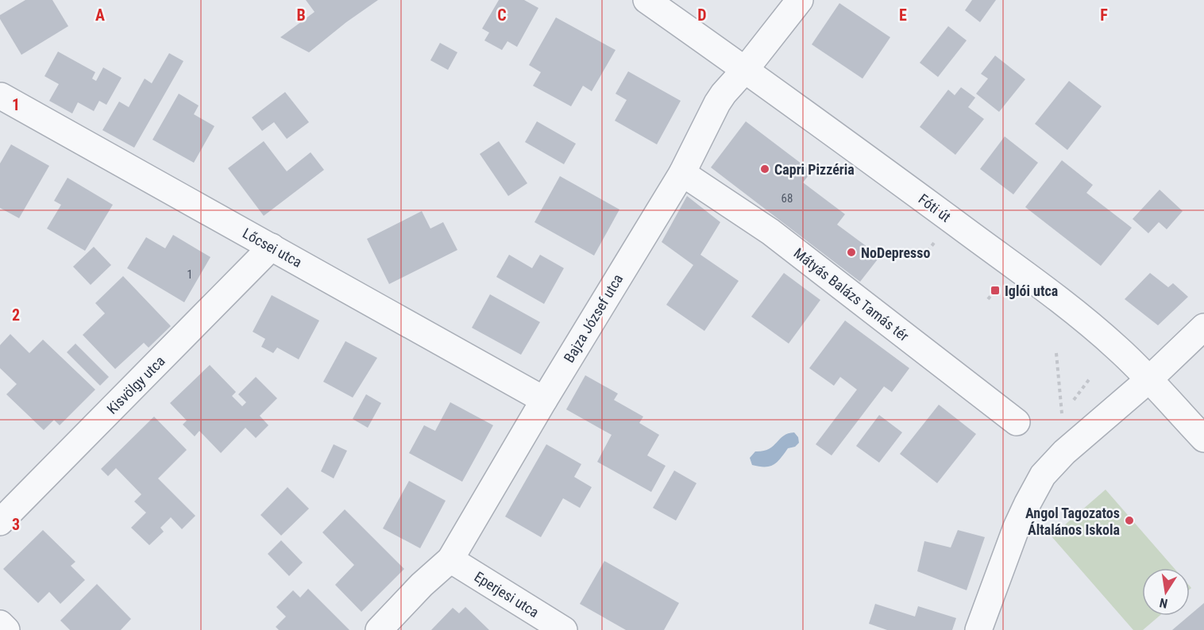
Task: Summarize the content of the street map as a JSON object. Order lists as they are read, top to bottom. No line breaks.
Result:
{"streets":{"street":["Fóti út","Lőcsei utca","Mátyás Balázs Tamás tér","Bajza József utca","Kisvölgy utca","Eperjesi utca"]},"crossings":[["Fóti út","Bajza József utca"],["Lőcsei utca","Bajza József utca"],["Lőcsei utca","Kisvölgy utca"],["Mátyás Balázs Tamás tér","Bajza József utca"],["Bajza József utca","Eperjesi utca"]],"places":{"other":["Capri Pizzéria","NoDepresso","Angol Tagozatos Általános Iskola"],"transit":["Iglói utca"]},"house_numbers":["68","1"],"north":"bottom","grid":{"columns":["A","B","C","D","E","F"],"rows":["1","2","3"]}}
